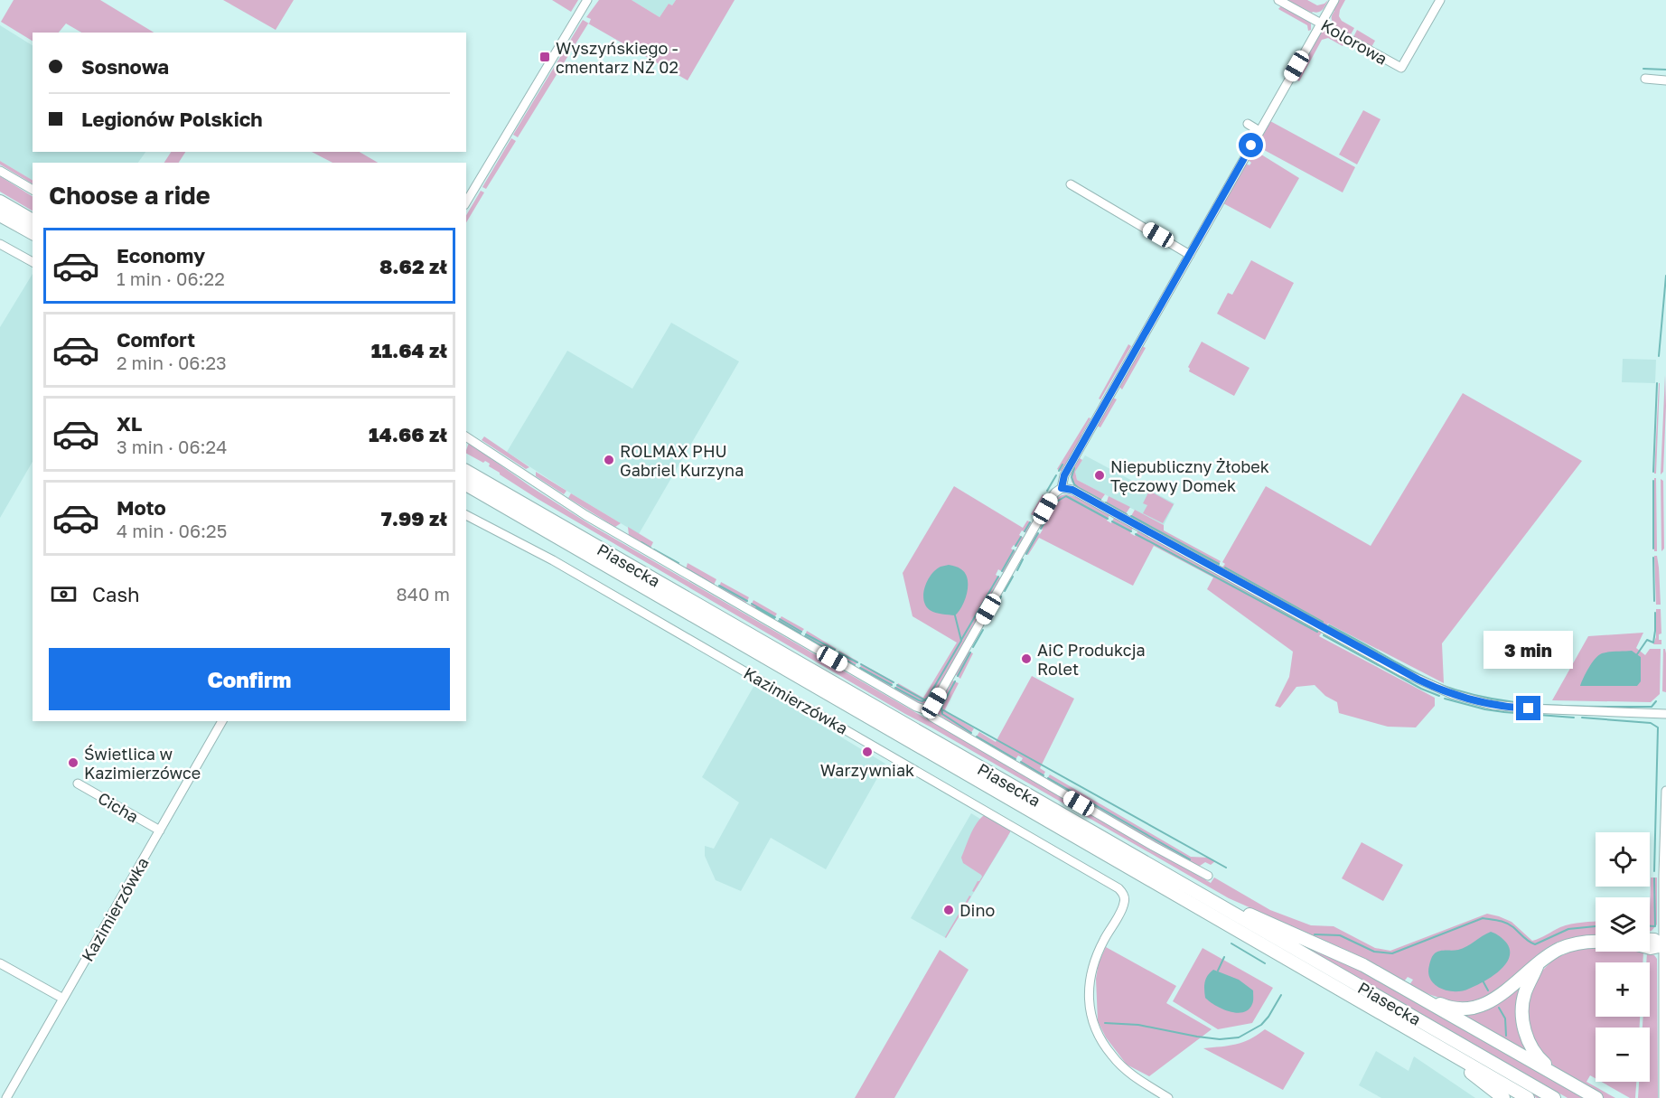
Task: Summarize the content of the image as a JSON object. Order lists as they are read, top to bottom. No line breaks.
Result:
{"streets":{"highway":["Piasecka"],"street":["Kolorowa","Kazimierzówka","Cicha"]},"crossings":[["Kazimierzówka","Cicha"]],"places":{"transit":["Wyszyńskiego - cmentarz NŻ 02"],"other":["ROLMAX PHU Gabriel Kurzyna","Niepubliczny Żłobek Tęczowy Domek","AiC Produkcja Rolet","Warzywniak","Świetlica w Kazimierzówce","Dino"]},"page":{"banner":["Sosnowa","Legionów Polskich"],"heading":"Choose a ride","list":[{"name":"Economy","note":"1 min · 06:22","value":"8.62 zł"},{"name":"Comfort","note":"2 min · 06:23","value":"11.64 zł"},{"name":"XL","note":"3 min · 06:24","value":"14.66 zł"},{"name":"Moto","note":"4 min · 06:25","value":"7.99 zł"}],"pay":["Cash","840 m"],"bubble":"3 min","buttons":"Confirm","map_buttons":["+","−"]}}
